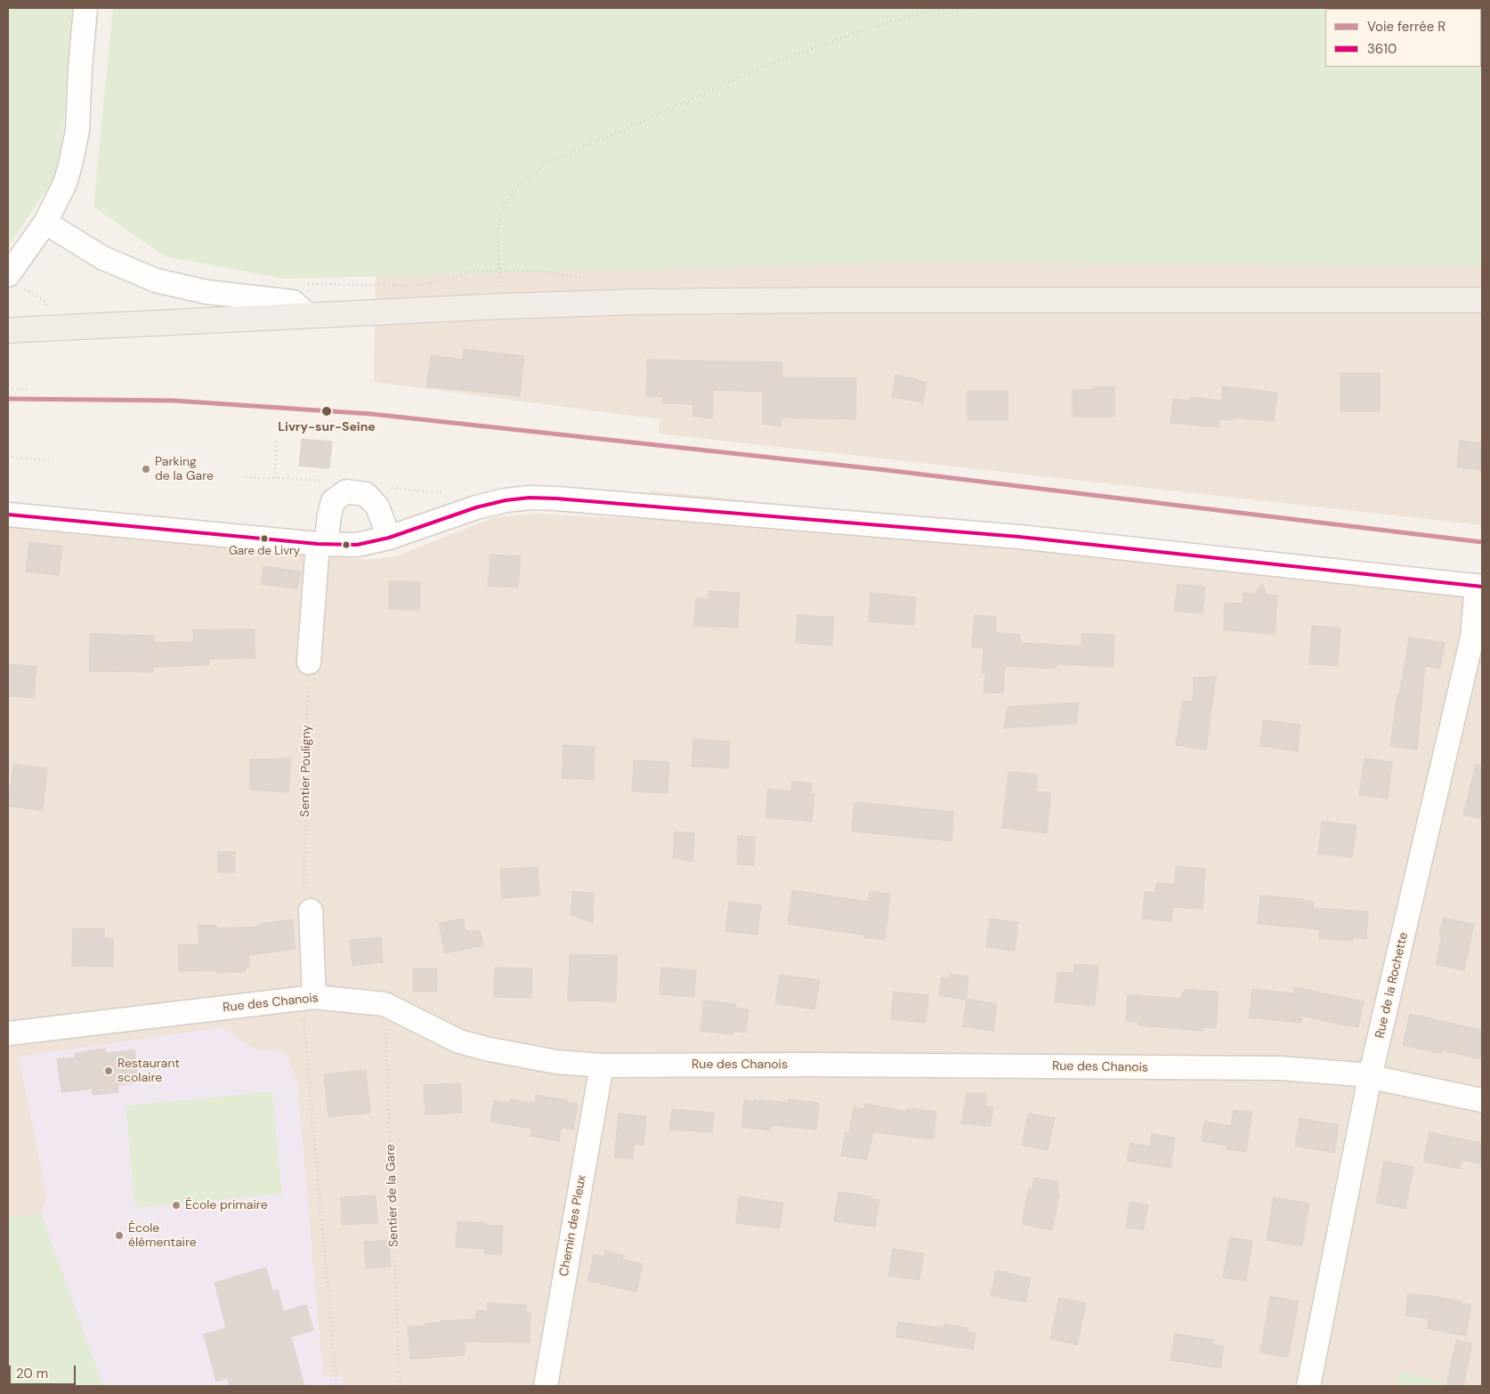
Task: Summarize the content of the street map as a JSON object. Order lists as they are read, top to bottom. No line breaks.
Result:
{"streets":{"street":["Rue de la Rochette","Rue des Chanois","Chemin des Pleux"],"path":["Sentier Pouligny","Sentier de la Gare"]},"crossings":[["Rue de la Rochette","Rue des Chanois"],["Rue des Chanois","Sentier de la Gare"],["Rue des Chanois","Chemin des Pleux"]],"places":["Livry-sur-Seine","Parking de la Gare","Gare de Livry","Restaurant scolaire","École primaire","École élémentaire"],"lines":["rail line R","transit line 3610"],"legend":["Voie ferrée R","3610"],"scale_bar":"20 m"}
